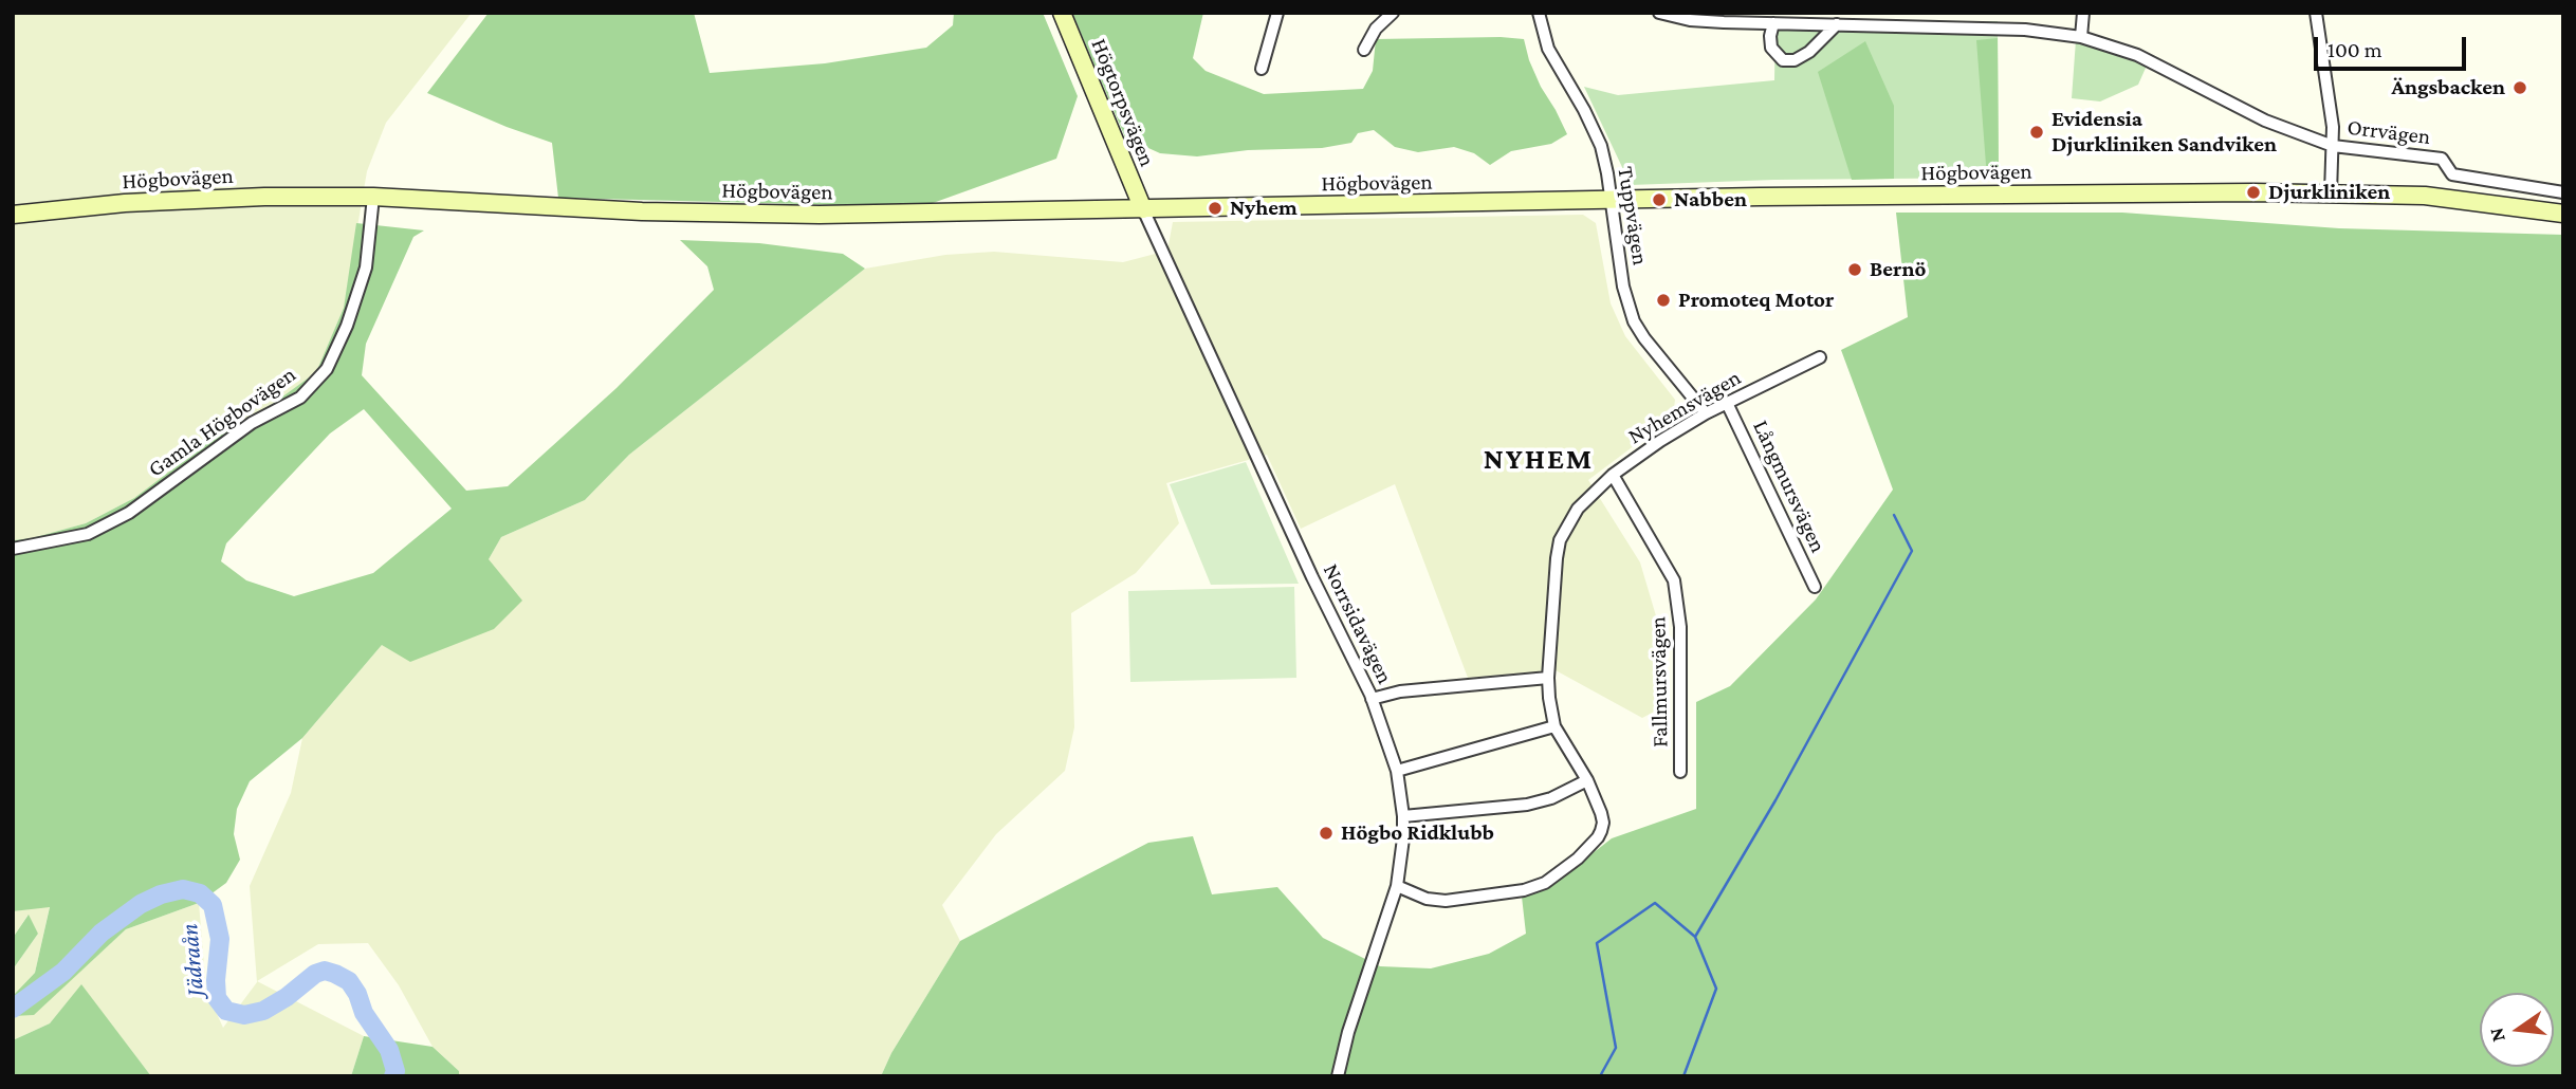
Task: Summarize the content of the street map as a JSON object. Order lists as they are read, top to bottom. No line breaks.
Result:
{"streets":{"main road":["Högtorpsvägen","Högbovägen"],"street":["Orrvägen","Tuppvägen","Nyhemsvägen","Gamla Högbovägen","Långmursvägen","Norrsidavägen","Fallmursvägen"]},"crossings":[["Högtorpsvägen","Högbovägen"],["Högtorpsvägen","Norrsidavägen"],["Orrvägen","Högbovägen"],["Högbovägen","Tuppvägen"],["Högbovägen","Gamla Högbovägen"],["Högbovägen","Norrsidavägen"],["Tuppvägen","Nyhemsvägen"],["Nyhemsvägen","Långmursvägen"],["Nyhemsvägen","Fallmursvägen"]],"districts":["NYHEM"],"water":["Jädraån"],"places":["Ängsbacken","Evidensia Djurkliniken Sandviken","Djurkliniken","Nabben","Nyhem","Bernö","Promoteq Motor","Högbo Ridklubb"],"scale_bar":"100 m","north":"left"}
